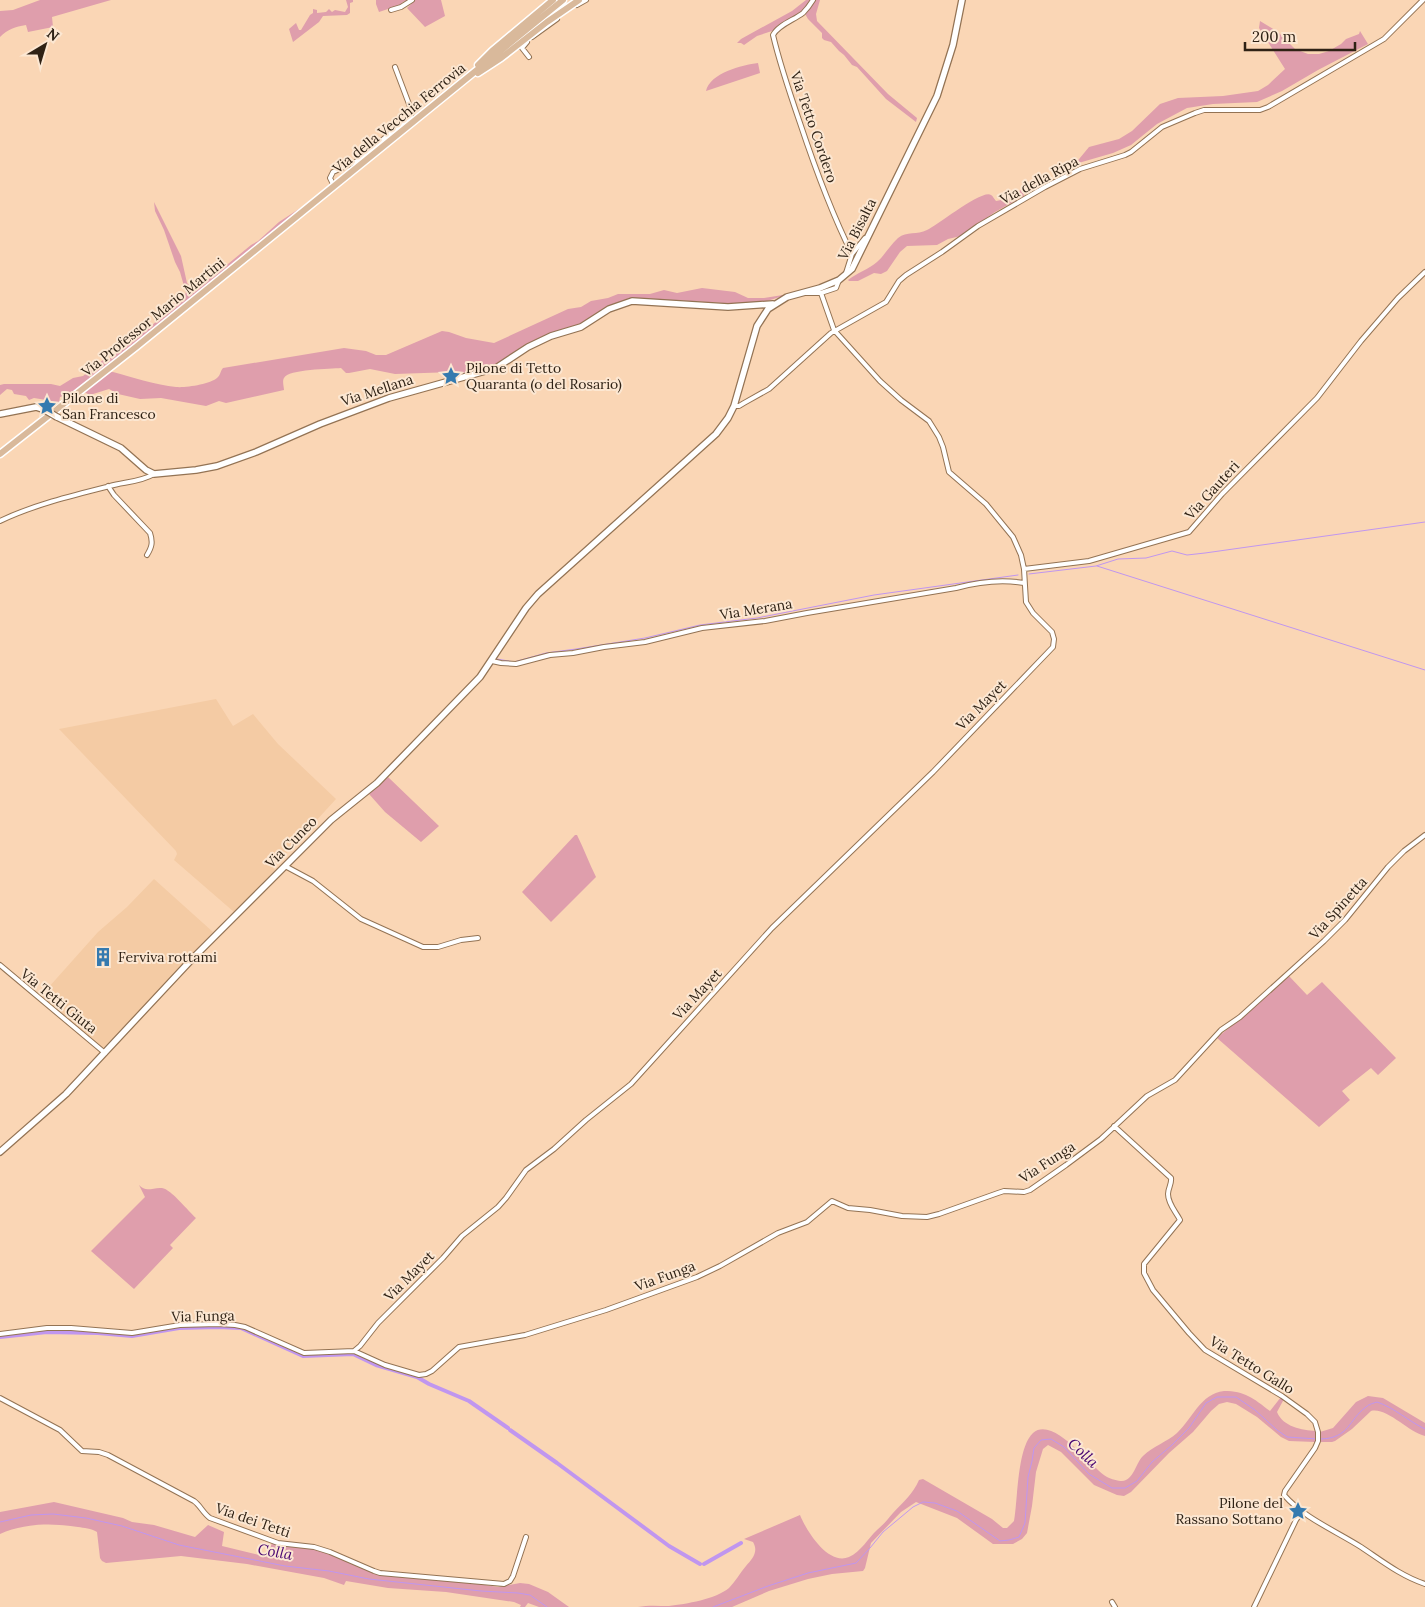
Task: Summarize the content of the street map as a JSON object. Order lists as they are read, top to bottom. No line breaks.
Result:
{"streets":{"main road":["Via della Vecchia Ferrovia","Via Professor Mario Martini"],"street":["Via Tetto Cordero","Via della Ripa","Via Bisalta","Via Mellana","Via Gauteri","Via Merana","Via Mayet","Via Cuneo","Via Spinetta","Via Tetti Giuta","Via Funga","Via Tetto Gallo","Via dei Tetti"]},"crossings":[["Via della Vecchia Ferrovia","Via Professor Mario Martini"],["Via della Ripa","Via Cuneo"],["Via Bisalta","Via Mellana"],["Via Merana","Via Mayet"],["Via Merana","Via Cuneo"],["Via Mayet","Via Funga"],["Via Cuneo","Via Tetti Giuta"],["Via Spinetta","Via Funga"],["Via Funga","Via Tetto Gallo"]],"water":["Colla"],"places":{"place":["Pilone di Tetto Quaranta (o del Rosario)","Pilone di San Francesco","Pilone del Rassano Sottano"],"building":["Ferviva rottami"]},"scale_bar":"200 m","north":"top right"}
